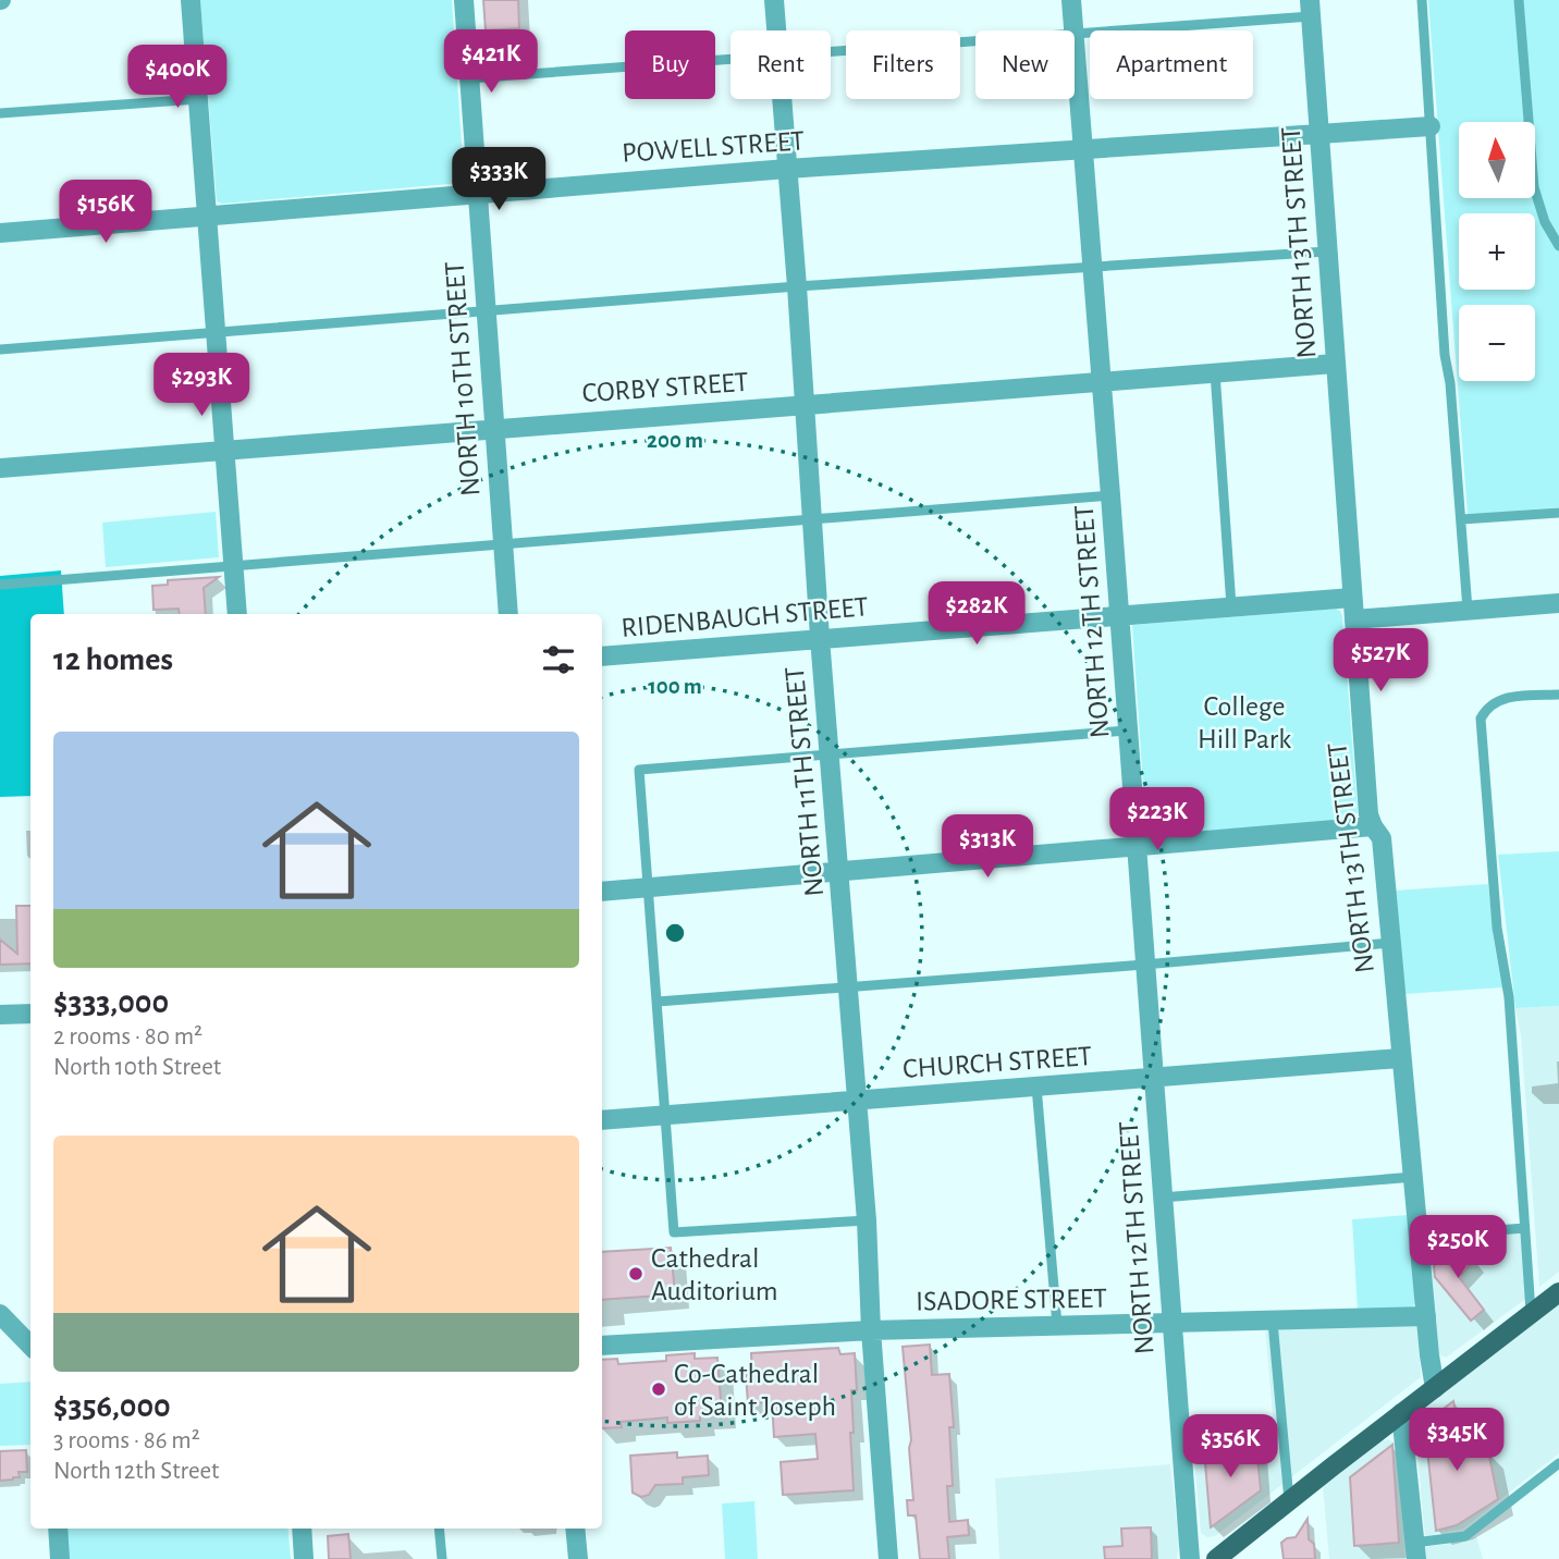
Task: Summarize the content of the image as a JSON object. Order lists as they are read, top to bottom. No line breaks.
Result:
{"streets":{"street":["POWELL STREET","NORTH 13TH STREET","NORTH 10TH STREET","CORBY STREET","RIDENBAUGH STREET","NORTH 12TH STREET","NORTH 11TH STREET","CHURCH STREET","ISADORE STREET"]},"crossings":[["POWELL STREET","NORTH 13TH STREET"],["POWELL STREET","NORTH 10TH STREET"],["POWELL STREET","NORTH 12TH STREET"],["POWELL STREET","NORTH 11TH STREET"],["NORTH 13TH STREET","CORBY STREET"],["NORTH 13TH STREET","RIDENBAUGH STREET"],["NORTH 13TH STREET","CHURCH STREET"],["NORTH 13TH STREET","ISADORE STREET"],["NORTH 10TH STREET","CORBY STREET"],["CORBY STREET","NORTH 12TH STREET"],["CORBY STREET","NORTH 11TH STREET"],["RIDENBAUGH STREET","NORTH 12TH STREET"],["RIDENBAUGH STREET","NORTH 11TH STREET"],["NORTH 12TH STREET","CHURCH STREET"],["NORTH 12TH STREET","ISADORE STREET"],["NORTH 11TH STREET","CHURCH STREET"],["NORTH 11TH STREET","ISADORE STREET"]],"parks":["College Hill Park"],"places":["Cathedral Auditorium","Co-Cathedral of Saint Joseph"],"north":"top","page":{"price":["$421K","$400K","$333K","$156K","$293K","$282K","$527K","$223K","$313K","$250K","$345K","$356K"],"chip":["Buy","Rent","Filters","New","Apartment"],"map_buttons":["+","−"],"heading":"12 homes","list":[{"name":"$333,000","note":"2 rooms · 80 m² · North 10th Street"},{"name":"$356,000","note":"3 rooms · 86 m² · North 12th Street"}]},"rings":["200 m","100 m"]}
